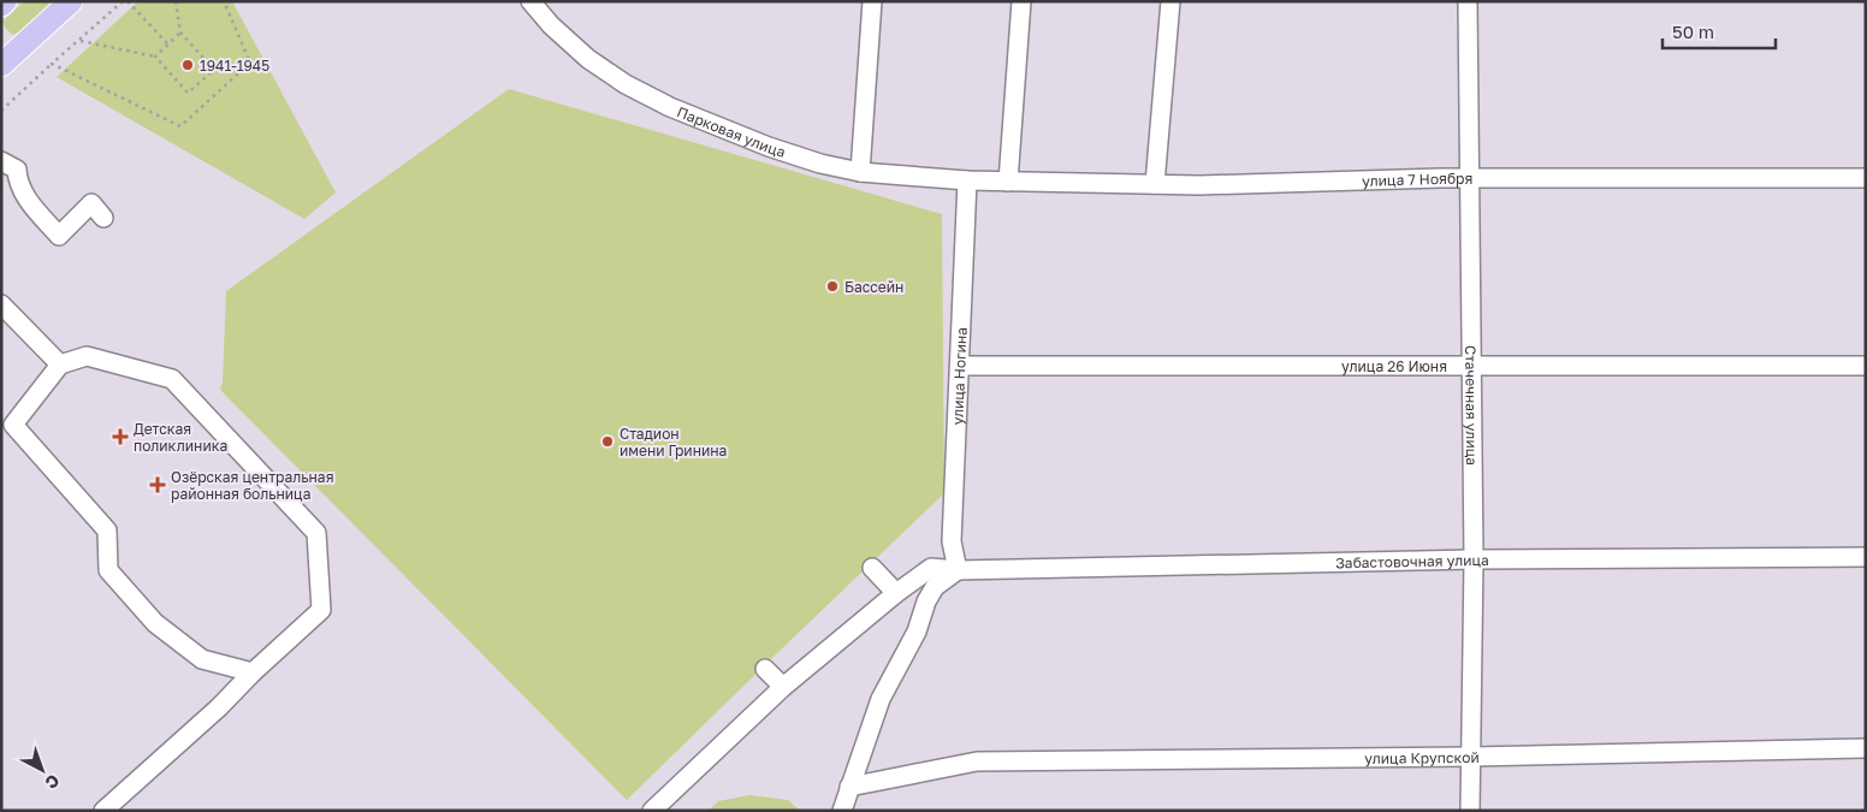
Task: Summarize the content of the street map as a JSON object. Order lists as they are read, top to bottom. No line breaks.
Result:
{"streets":{"street":["Парковая улица","улица 7 Ноября","улица 26 Июня","улица Ногина","Стачечная улица","Забастовочная улица","улица Крупской"]},"crossings":[["Парковая улица","улица 7 Ноября"],["Парковая улица","улица Ногина"],["улица 7 Ноября","улица Ногина"],["улица 7 Ноября","Стачечная улица"],["улица 26 Июня","улица Ногина"],["улица 26 Июня","Стачечная улица"],["улица Ногина","Забастовочная улица"],["Стачечная улица","Забастовочная улица"],["Стачечная улица","улица Крупской"]],"places":{"other":["1941-1945","Бассейн","Стадион имени Гринина"],"health":["Детская поликлиника","Озёрская центральная районная больница"]},"scale_bar":"50 m","north":"bottom right"}
